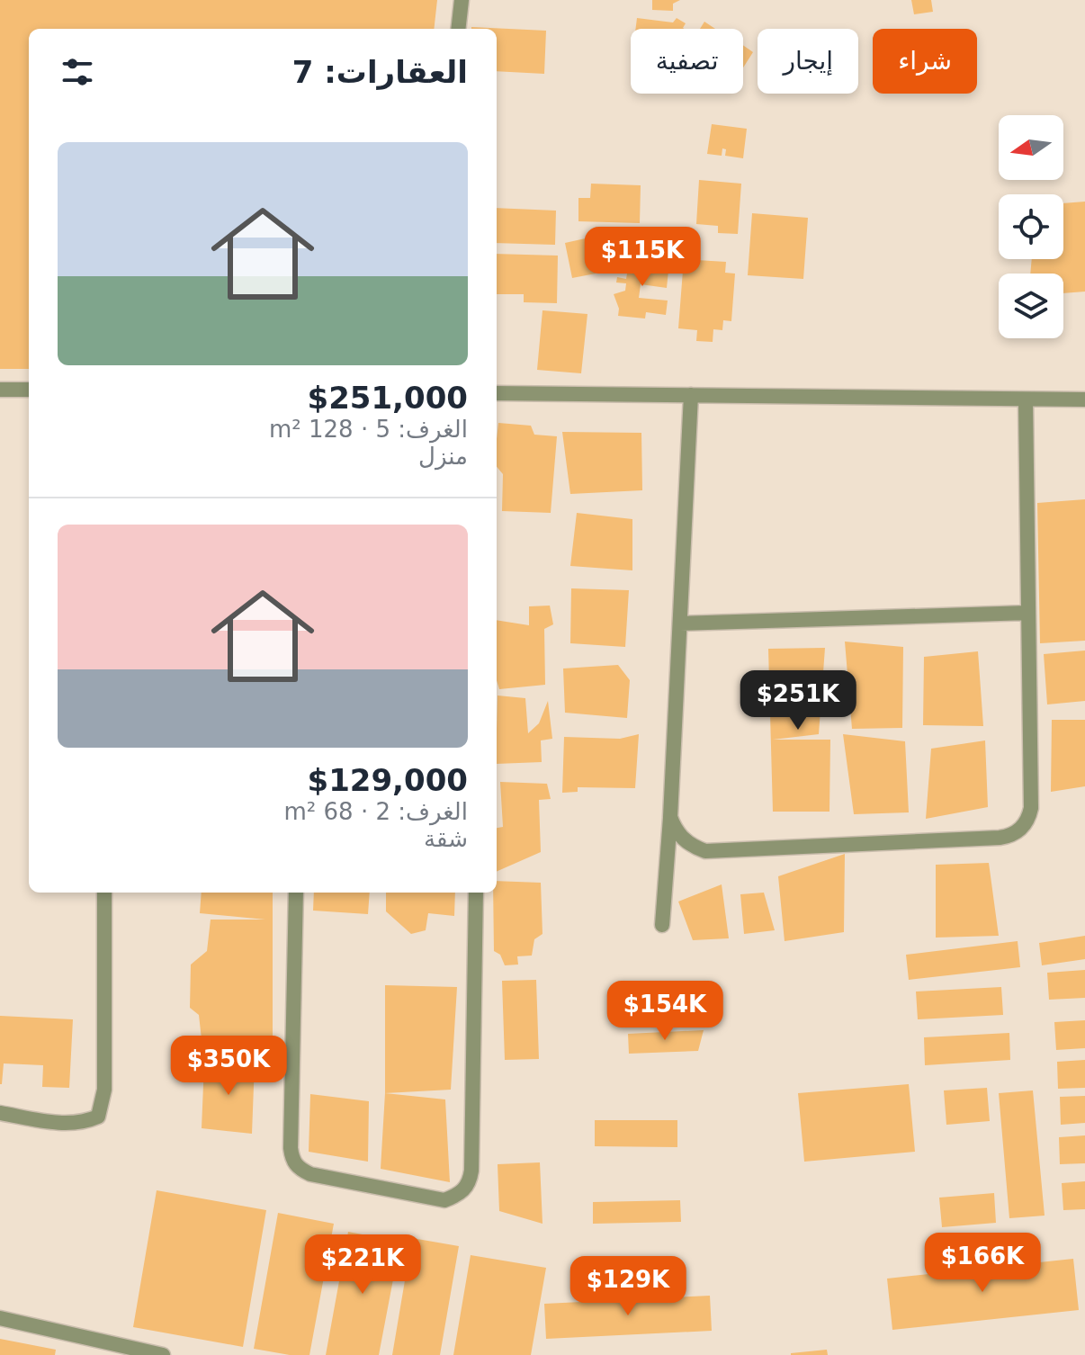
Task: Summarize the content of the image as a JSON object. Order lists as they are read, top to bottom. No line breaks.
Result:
{"north":"left","page":{"chip":["شراء","إيجار","تصفية"],"heading":"العقارات: 7","list":[{"name":"$251,000","note":"الغرف: 5 · 128 m² · منزل"},{"name":"$129,000","note":"الغرف: 2 · 68 m² · شقة"}],"price":["$115K","$251K","$154K","$350K","$166K","$221K","$129K"]}}
